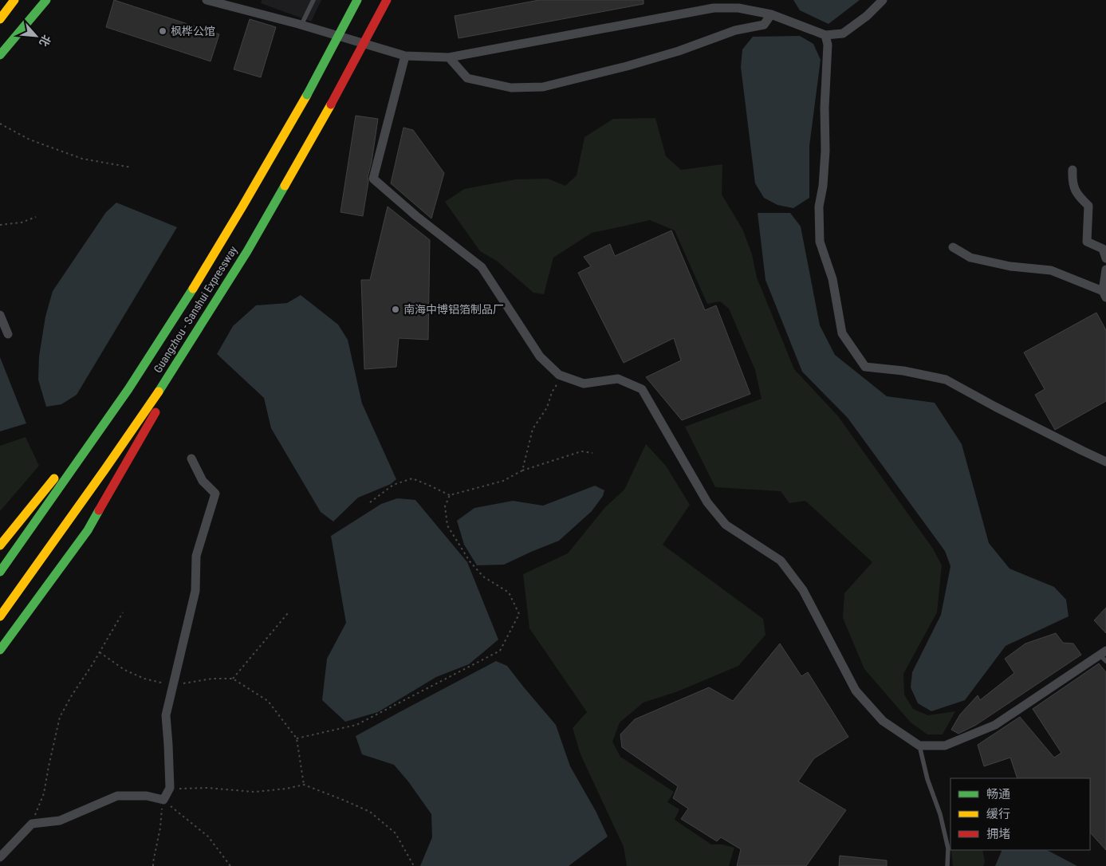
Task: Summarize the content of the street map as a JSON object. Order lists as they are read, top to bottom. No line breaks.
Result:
{"streets":{"main road":["Guangzhou - Sanshui Expressway"]},"places":["枫桦公馆","南海中博铝箔制品厂"],"legend":["畅通","缓行","拥堵"],"north":"bottom right"}
